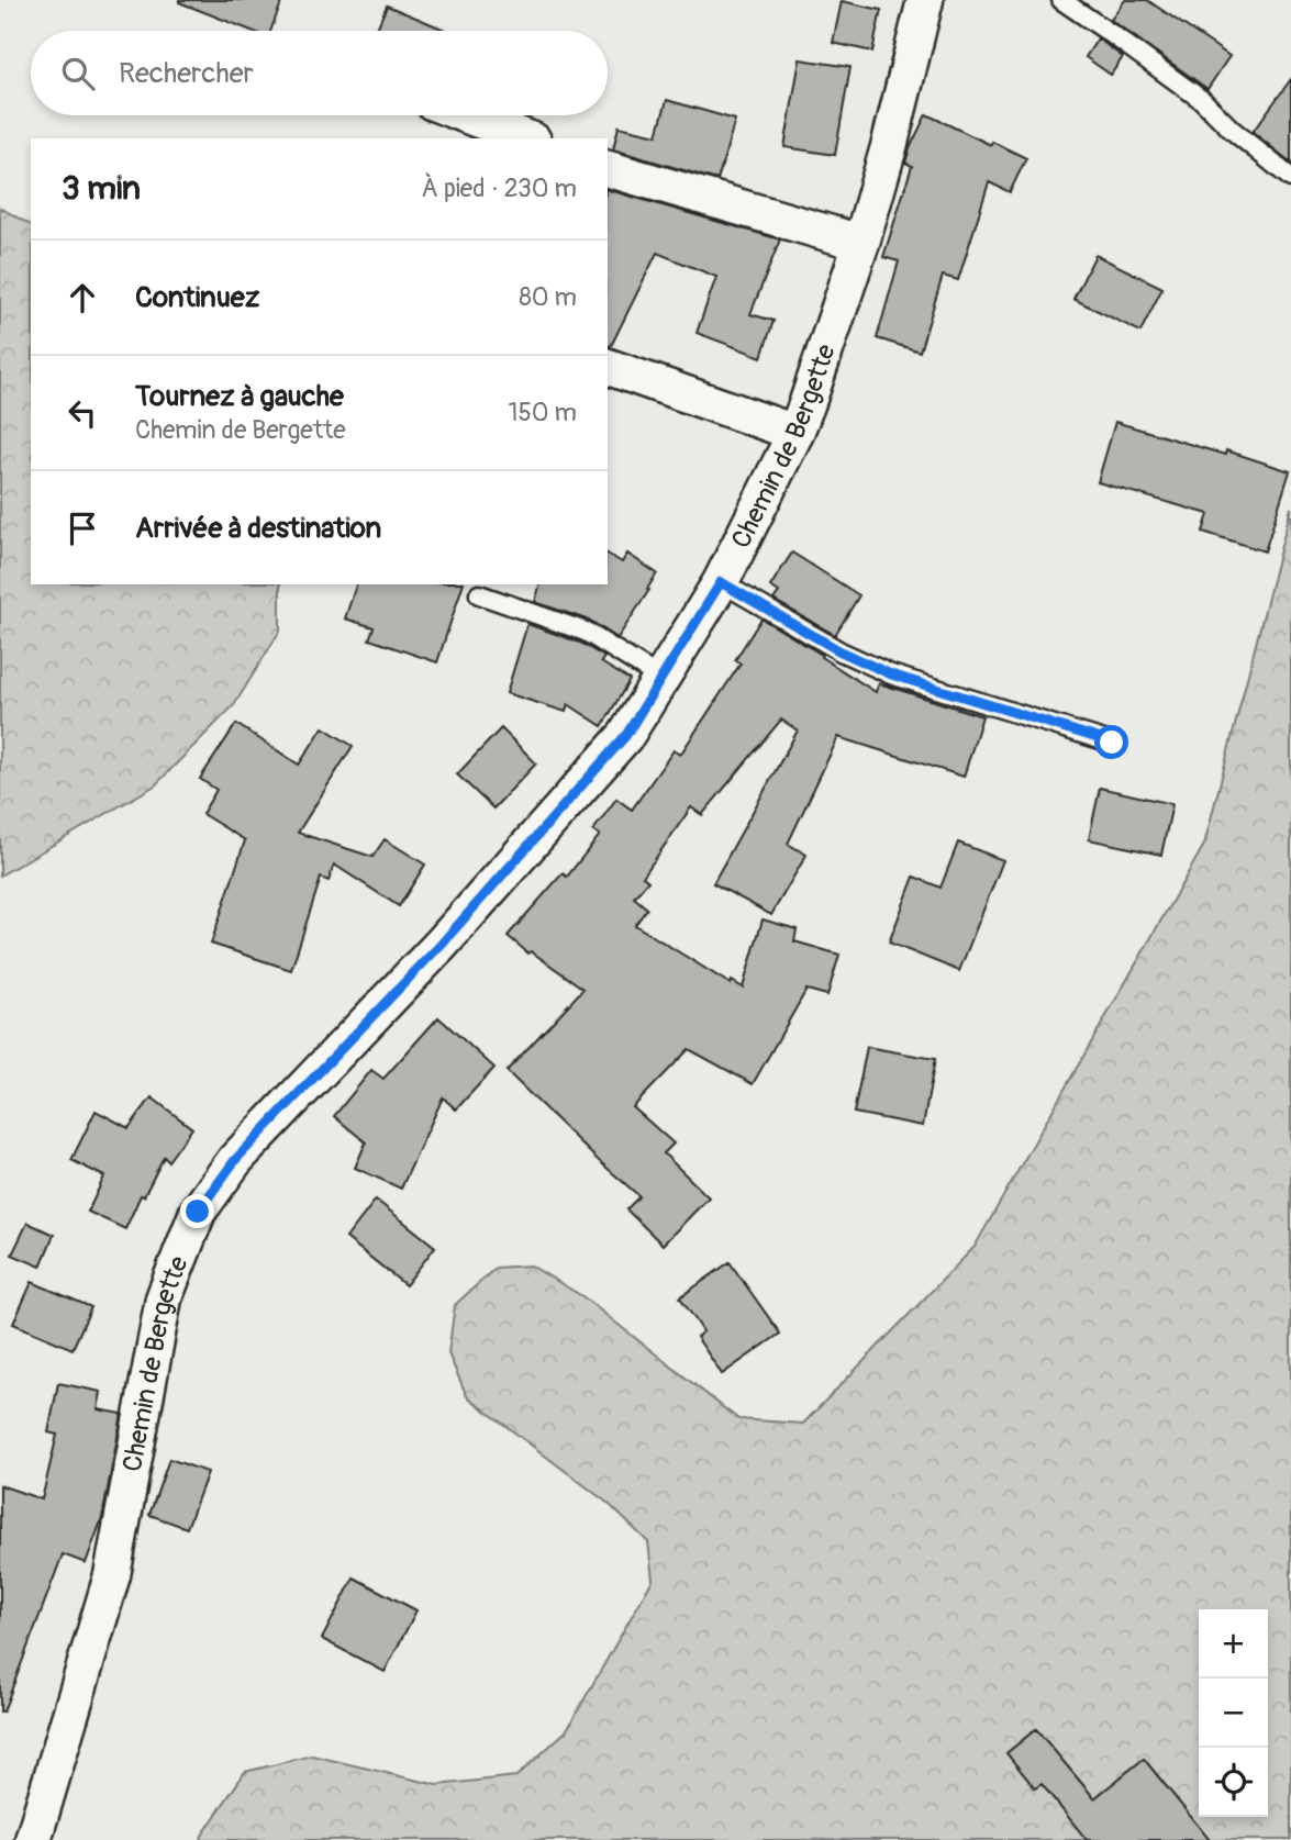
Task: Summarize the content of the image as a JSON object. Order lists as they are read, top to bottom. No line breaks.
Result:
{"streets":{"street":["Chemin de Bergette"]},"page":{"search":"Rechercher","heading":["3 min","À pied · 230 m"],"list":[["Continuez","80 m"],["Tournez à gauche","Chemin de Bergette","150 m"],"Arrivée à destination"],"map_buttons":["+","−"]}}
